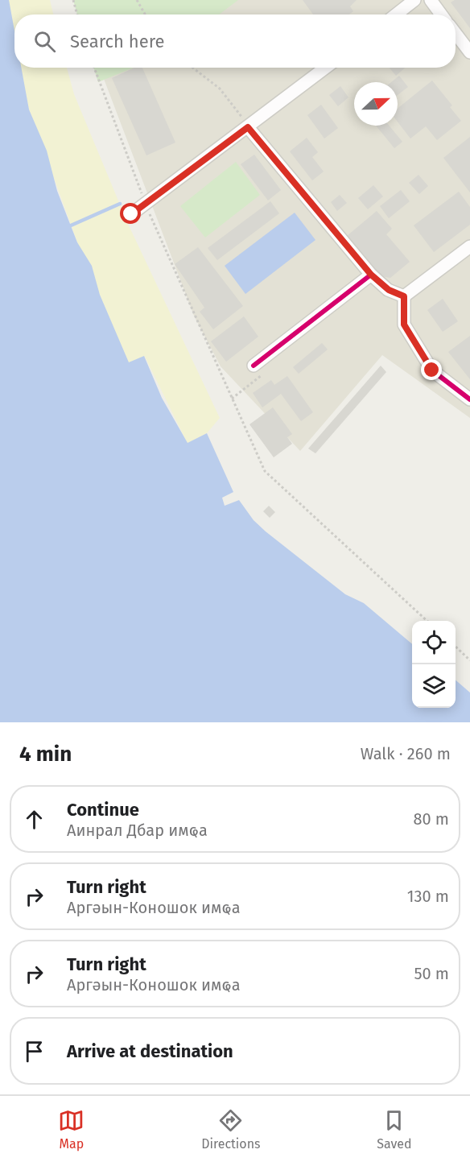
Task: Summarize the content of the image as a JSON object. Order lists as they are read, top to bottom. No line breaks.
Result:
{"north":"right","page":{"search":"Search here","heading":["4 min","Walk · 260 m"],"list":[["Continue","Аинрал Дбар имҩа","80 m"],["Turn right","Аргәын-Коношок имҩа","130 m"],["Turn right","Аргәын-Коношок имҩа","50 m"],"Arrive at destination"],"nav":["Map","Directions","Saved"]}}
